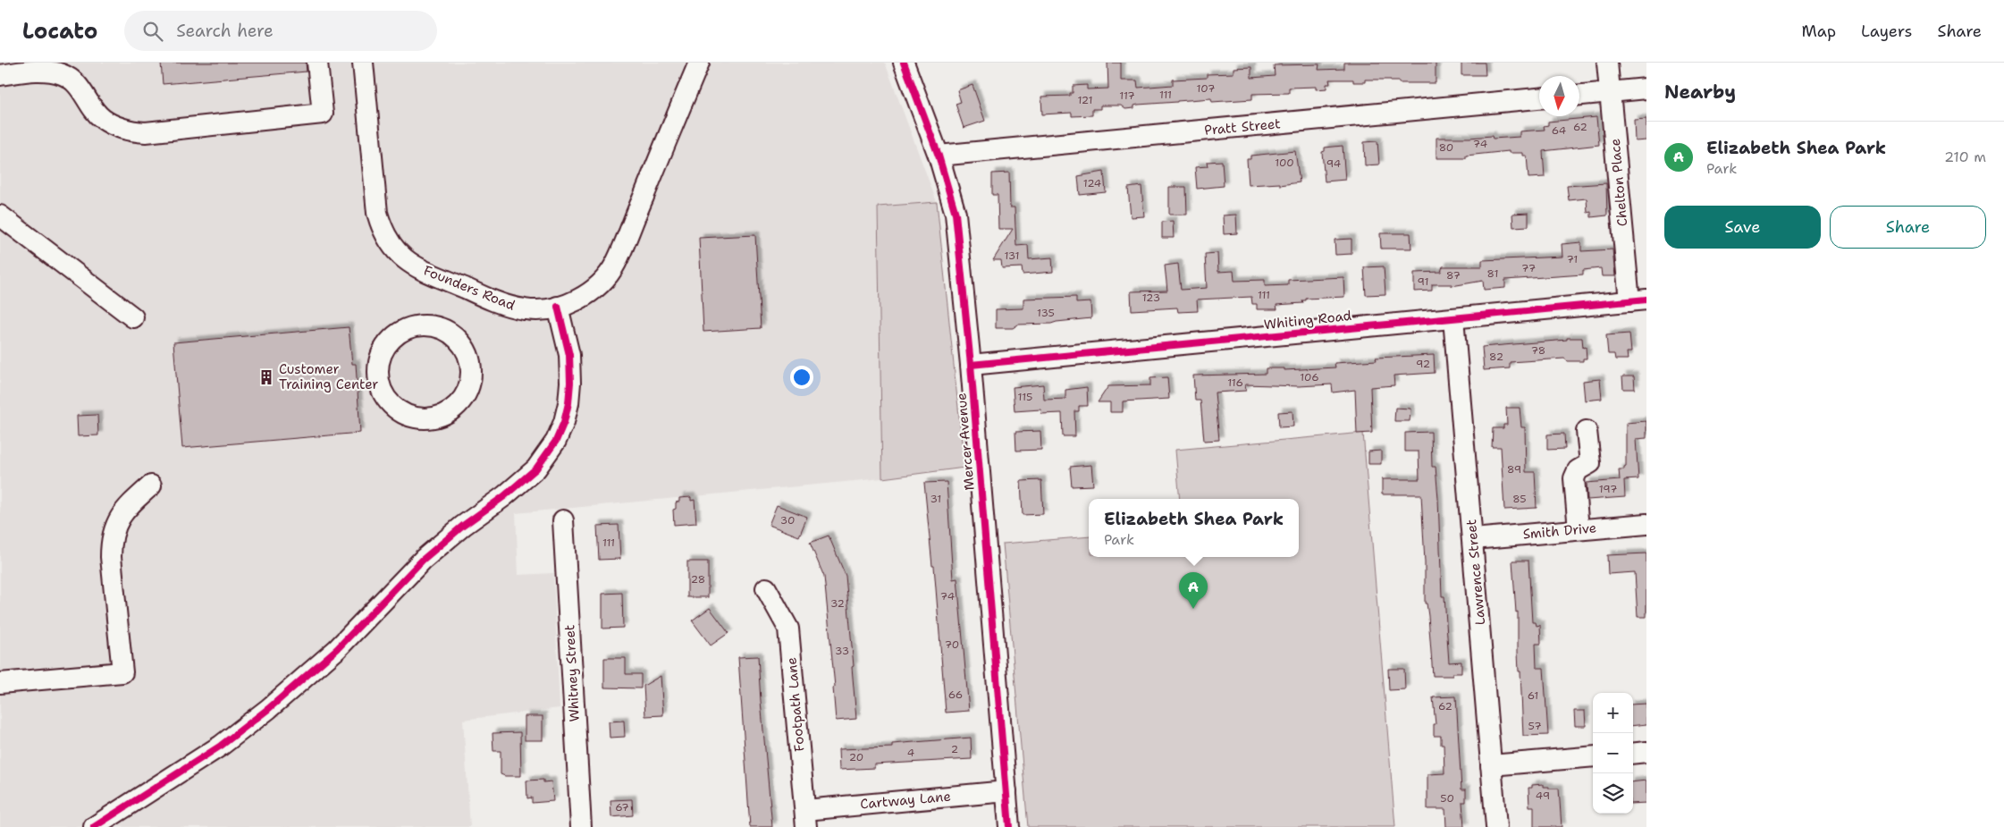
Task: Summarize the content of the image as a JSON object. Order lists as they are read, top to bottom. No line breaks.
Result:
{"streets":{"street":["Pratt Street","Chelton Place","Founders Road","Whiting Road","Mercer Avenue","Smith Drive","Lawrence Street","Whitney Street","Footpath Lane","Cartway Lane"]},"crossings":[["Pratt Street","Mercer Avenue"],["Chelton Place","Whiting Road"],["Whiting Road","Mercer Avenue"],["Whiting Road","Lawrence Street"],["Mercer Avenue","Cartway Lane"],["Smith Drive","Lawrence Street"],["Footpath Lane","Cartway Lane"]],"places":{"building":["Customer Training Center"]},"house_numbers":["107","111","117","121","62","64","74","80","100","94","124","131","71","77","81","87","91","111","123","135","78","82","92","106","116","115","89","197","31","85","30","111","28","74","32","70","33","66","61","62","57","2","4","20","49","50","67"],"north":"bottom","page":{"header":"Locato","search":"Search here","nav":["Map","Layers","Share"],"heading":"Nearby","list":[{"mark":"A","name":"Elizabeth Shea Park","note":"Park","value":"210 m"}],"buttons":["Save","Share"],"popup":["Elizabeth Shea Park","Park"],"pins":"A","map_buttons":["+","−"]}}
